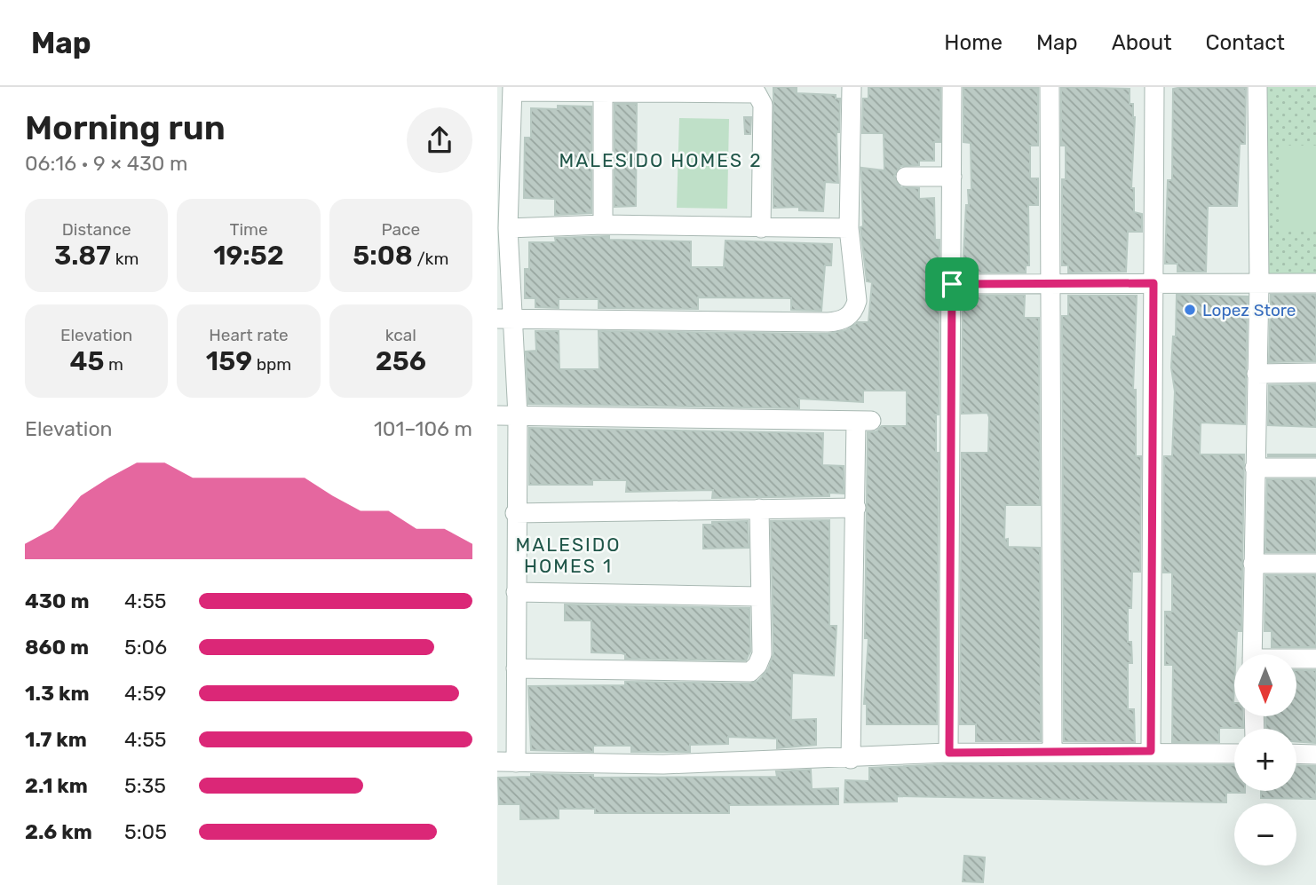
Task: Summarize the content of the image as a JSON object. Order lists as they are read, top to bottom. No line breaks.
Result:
{"districts":["MALESIDO HOMES 2","MALESIDO HOMES 1"],"places":["Lopez Store"],"north":"bottom","page":{"header":"Map","nav":["Home","Map","About","Contact"],"heading":["Morning run","06:16 · 9 × 430 m"],"stats":[["Distance","3.87 km"],["Time","19:52"],["Pace","5:08 /km"],["Elevation","45 m"],["Heart rate","159 bpm"],["kcal","256"]],"chart":["Elevation","101–106 m"],"list":[{"name":"430 m","note":"4:55"},{"name":"860 m","note":"5:06"},{"name":"1.3 km","note":"4:59"},{"name":"1.7 km","note":"4:55"},{"name":"2.1 km","note":"5:35"},{"name":"2.6 km","note":"5:05"}],"map_buttons":["+","−"]}}
